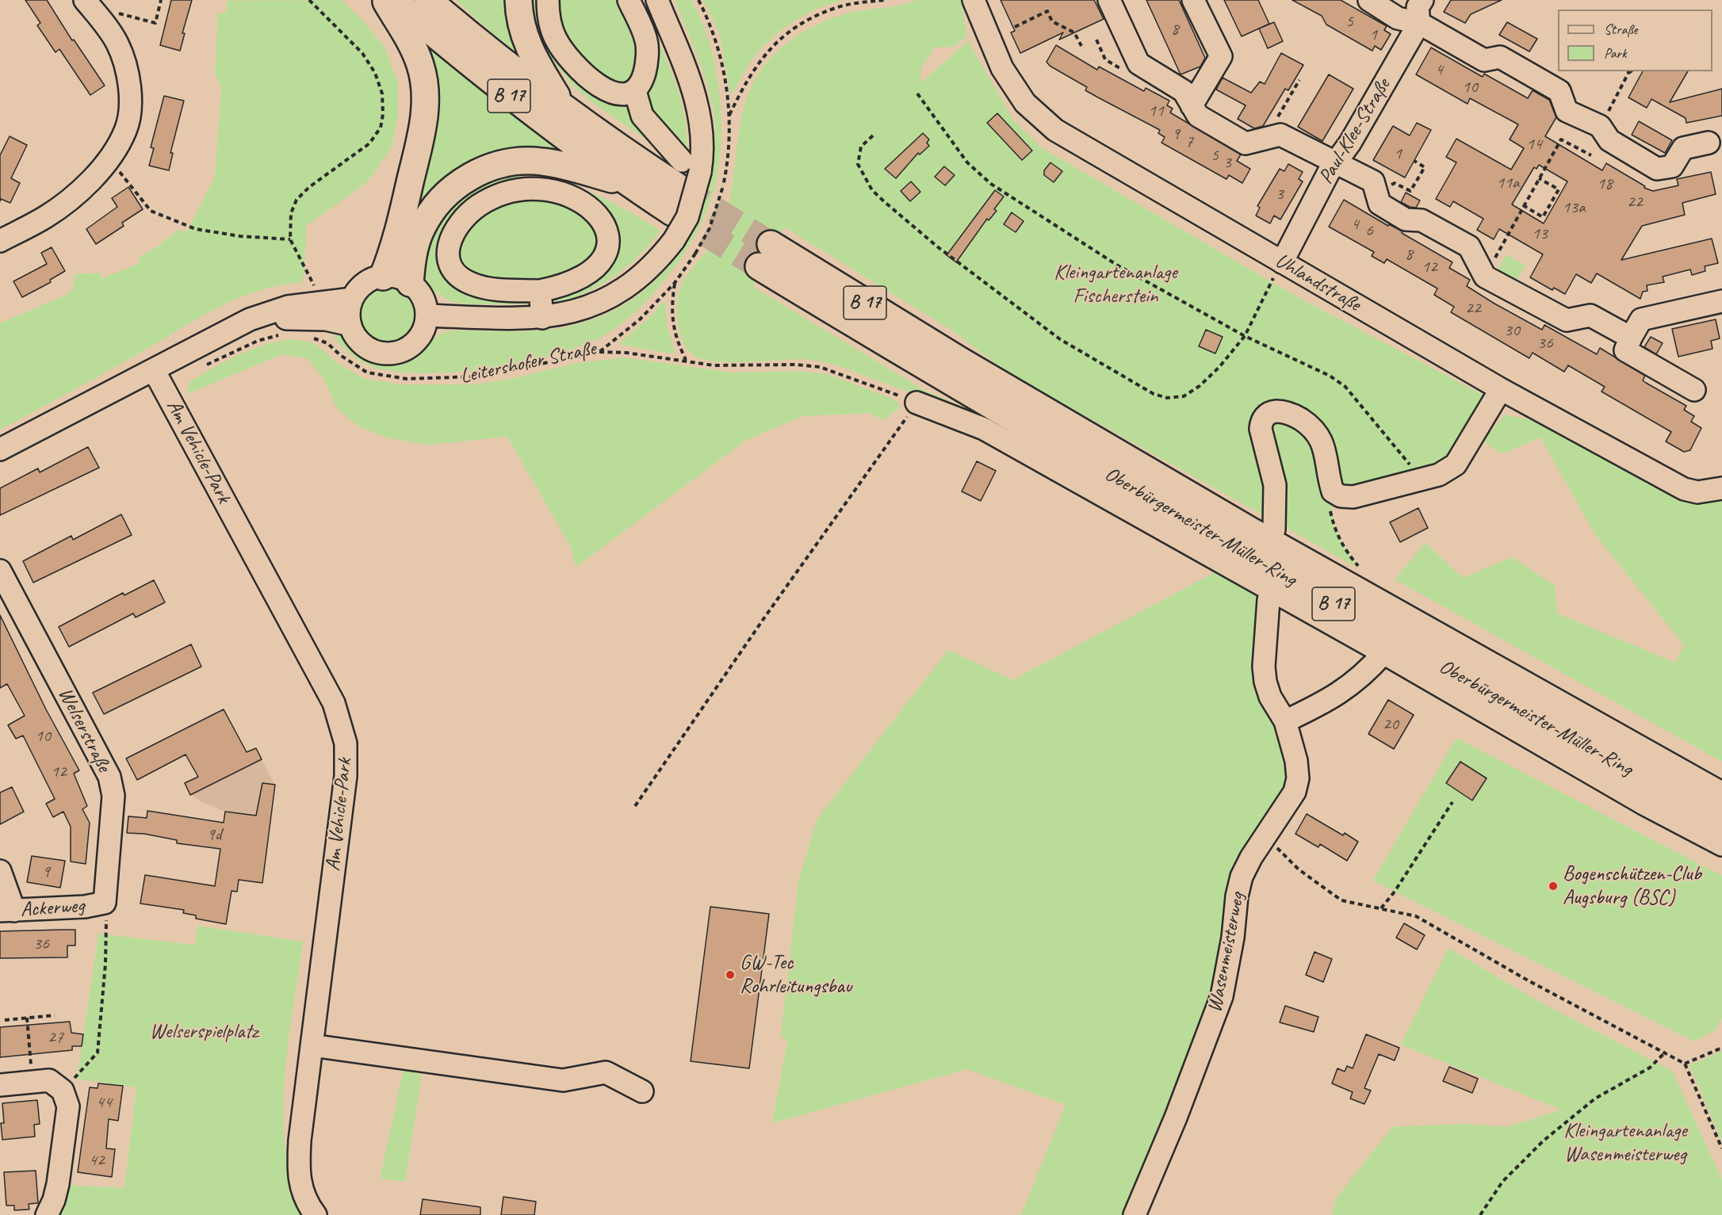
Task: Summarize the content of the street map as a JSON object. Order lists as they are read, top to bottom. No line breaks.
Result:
{"streets":{"highway":["B 17","Oberbürgermeister-Müller-Ring"],"street":["Paul-Klee-Straße","Uhlandstraße","Leitershofer Straße","Am Vehicle-Park","Welserstraße","Ackerweg","Wasenmeisterweg"]},"crossings":[["Paul-Klee-Straße","Uhlandstraße"],["Welserstraße","Ackerweg"]],"parks":["Kleingartenanlage Fischerstein","Welserspielplatz","Kleingartenanlage Wasenmeisterweg"],"places":["Bogenschützen-Club Augsburg (BSC)","GW-Tec Rohrleitungsbau"],"house_numbers":["5","8","1","4","10","11","9","7","14","1","5","3","11a","18","3","22","13a","4","6","13","8","12","22","30","36","20","10","12","9d","9","36","27","44","42"],"legend":["Straße","Park"]}
